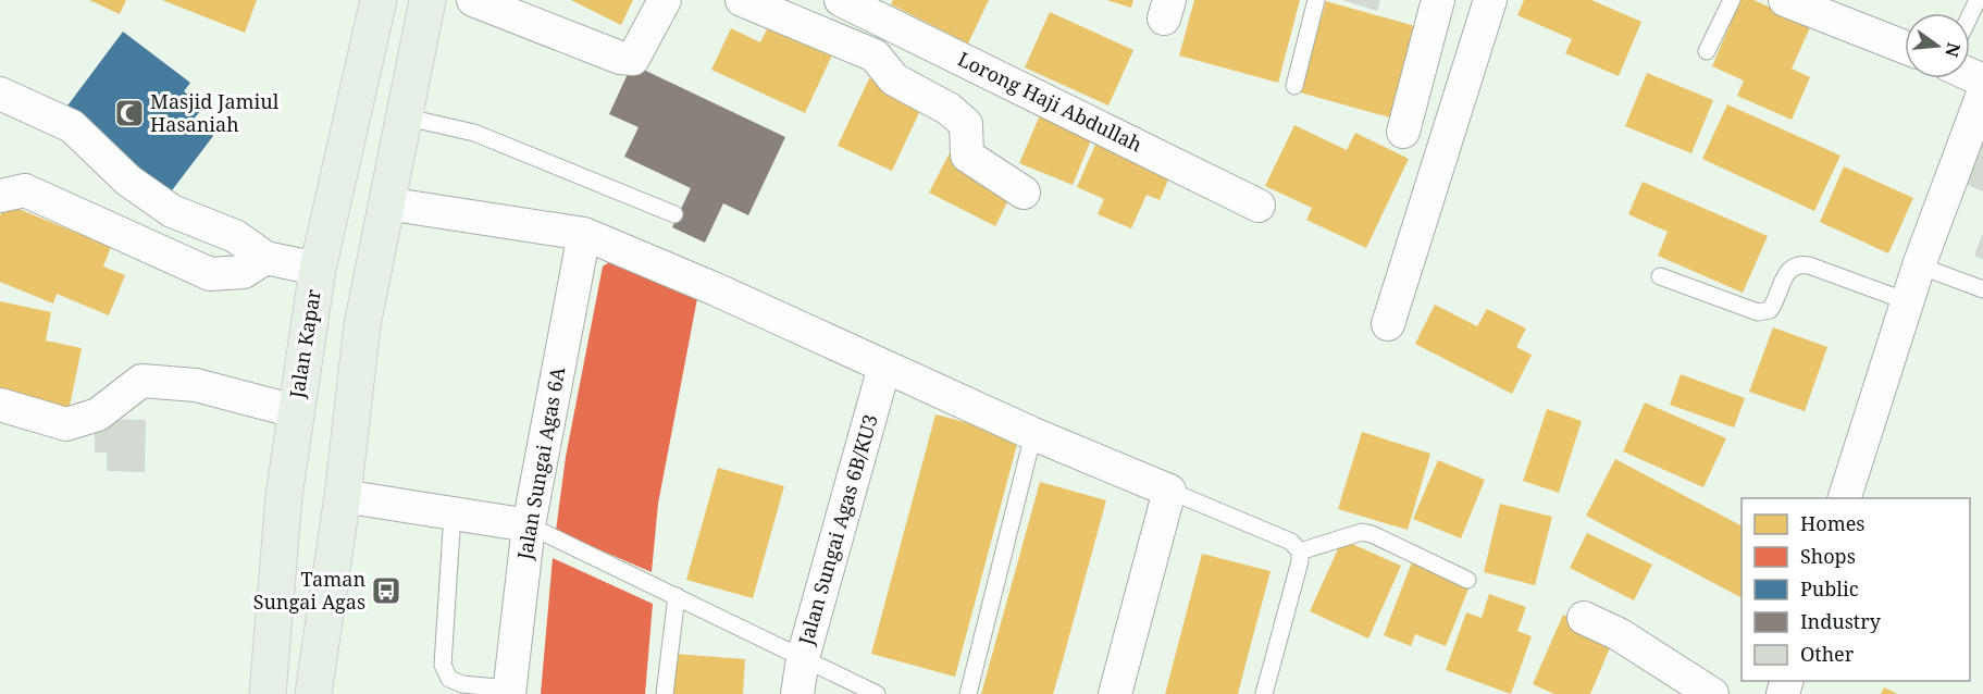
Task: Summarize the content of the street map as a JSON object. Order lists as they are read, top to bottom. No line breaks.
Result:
{"streets":{"highway":["Jalan Kapar"],"street":["Lorong Haji Abdullah","Jalan Sungai Agas 6A","Jalan Sungai Agas 6B/KU3"]},"places":{"mosque":["Masjid Jamiul Hasaniah"],"bus stop":["Taman Sungai Agas"]},"legend":["Homes","Shops","Public","Industry","Other"],"north":"right"}
